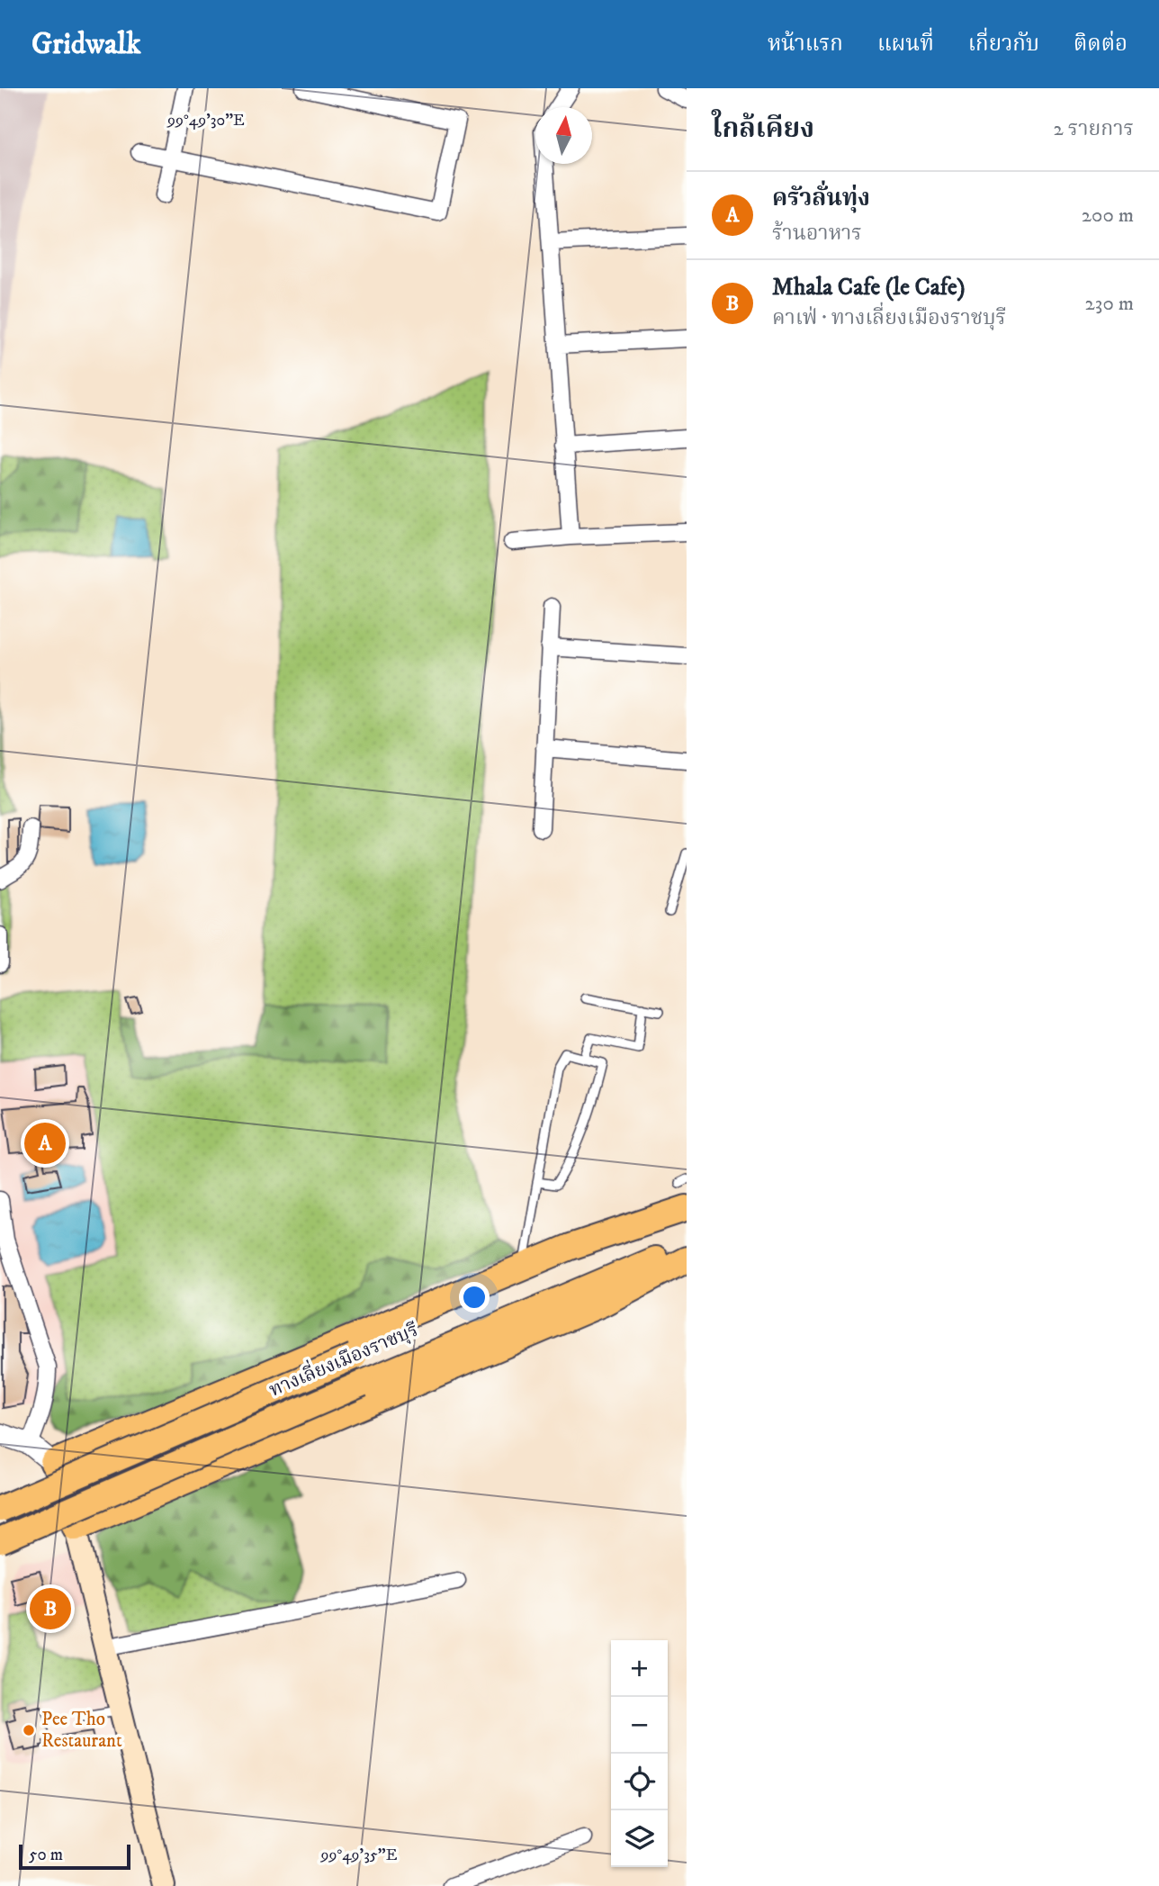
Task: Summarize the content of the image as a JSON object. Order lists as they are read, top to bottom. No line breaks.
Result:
{"streets":{"main road":["ทางเลี่ยงเมืองราชบุรี"]},"places":["Pee Tho Restaurant"],"scale_bar":"50 m","north":"top","page":{"header":"Gridwalk","nav":["หน้าแรก","แผนที่","เกี่ยวกับ","ติดต่อ"],"heading":["ใกล้เคียง","2 รายการ"],"list":[{"mark":"A","name":"ครัวลั่นทุ่ง","note":"ร้านอาหาร","value":"200 m"},{"mark":"B","name":"Mhala Cafe (le Cafe)","note":"คาเฟ่ · ทางเลี่ยงเมืองราชบุรี","value":"230 m"}],"pins":["A","B"],"map_buttons":["+","−"],"scale":"50 m"},"coordinates":["99°49'30\"E","99°49'35\"E"]}
